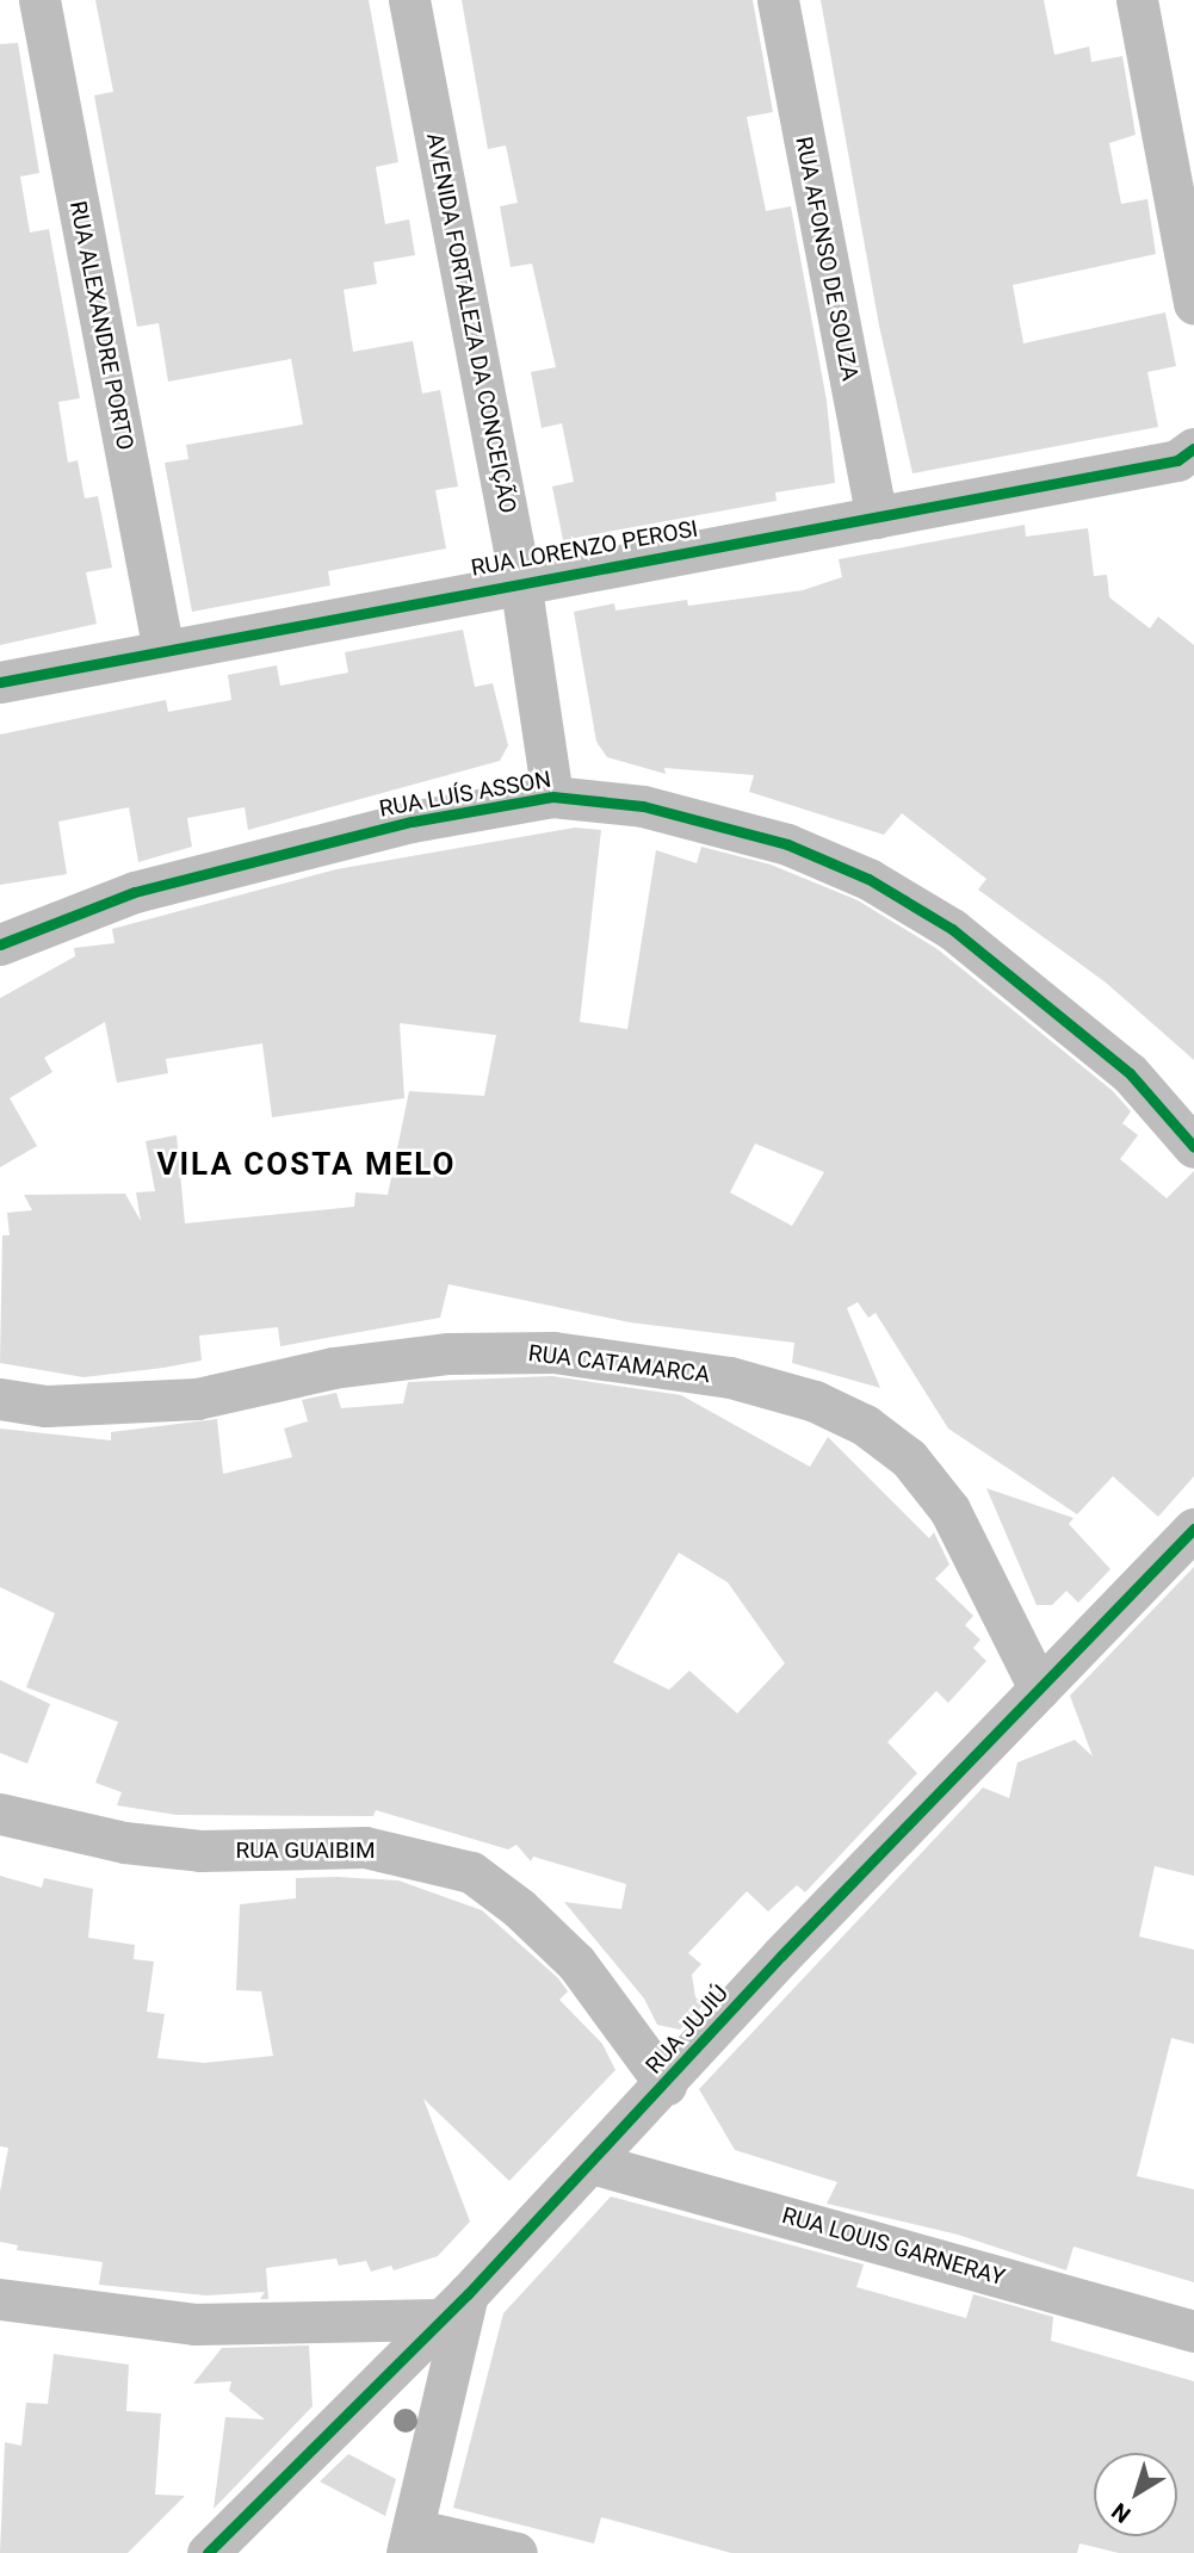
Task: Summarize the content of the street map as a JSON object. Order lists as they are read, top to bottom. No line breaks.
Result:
{"streets":{"street":["RUA AFONSO DE SOUZA","AVENIDA FORTALEZA DA CONCEIÇÃO","RUA ALEXANDRE PORTO","RUA LORENZO PEROSI","RUA LUÍS ASSON","RUA CATAMARCA","RUA GUAIBIM","RUA JUJIÚ","RUA LOUIS GARNERAY"]},"crossings":[["RUA AFONSO DE SOUZA","RUA LORENZO PEROSI"],["AVENIDA FORTALEZA DA CONCEIÇÃO","RUA LORENZO PEROSI"],["AVENIDA FORTALEZA DA CONCEIÇÃO","RUA LUÍS ASSON"],["RUA ALEXANDRE PORTO","RUA LORENZO PEROSI"],["RUA CATAMARCA","RUA JUJIÚ"],["RUA GUAIBIM","RUA JUJIÚ"],["RUA JUJIÚ","RUA LOUIS GARNERAY"]],"districts":["VILA COSTA MELO"],"north":"bottom left"}
